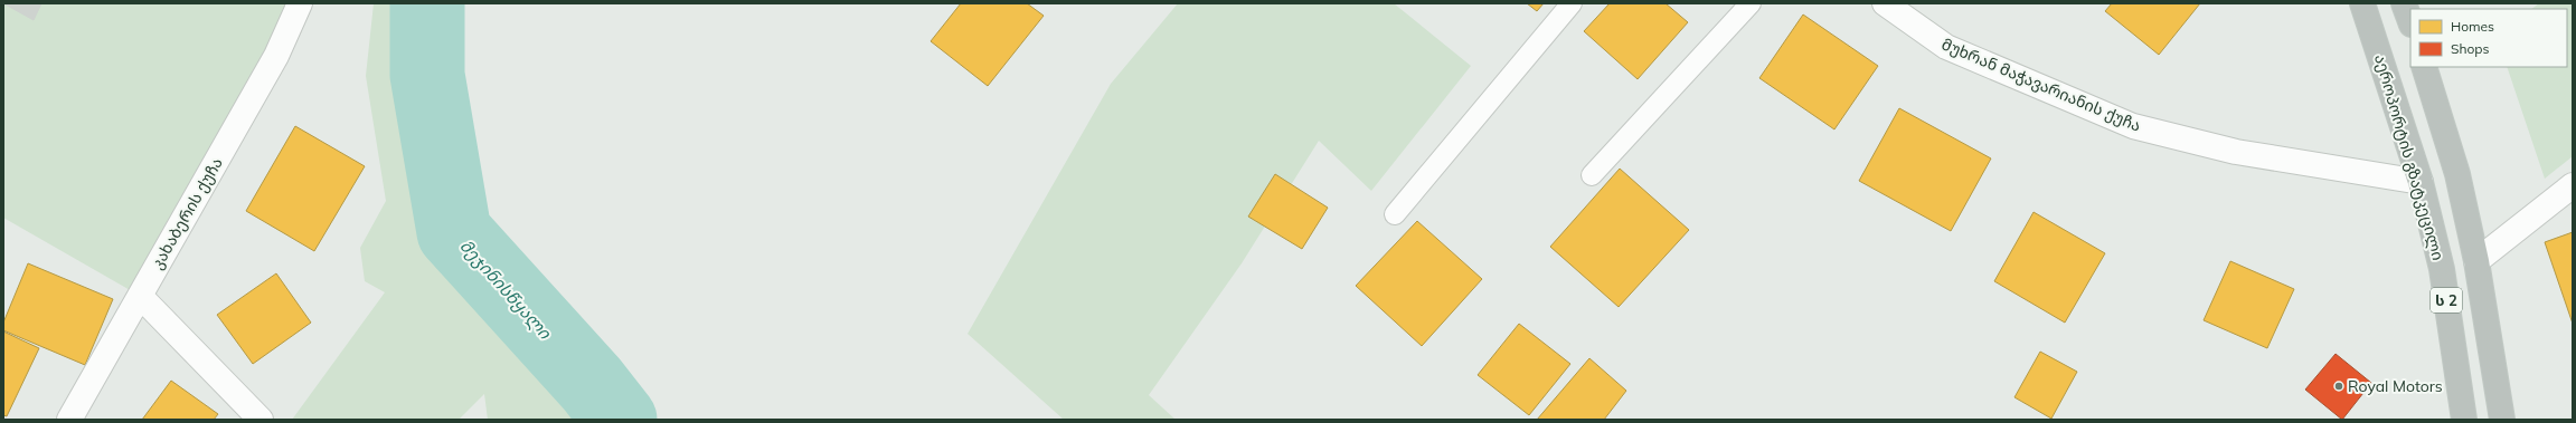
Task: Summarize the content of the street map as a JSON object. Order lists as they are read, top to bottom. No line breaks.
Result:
{"streets":{"highway":["აეროპორტის გზატკეცილი","ს 2"],"street":["მუხრან მაჭავარიანის ქუჩა","კახაბერის ქუჩა"]},"crossings":[["მუხრან მაჭავარიანის ქუჩა","აეროპორტის გზატკეცილი"]],"water":["მეჯინისწყალი"],"places":["Royal Motors"],"legend":["Homes","Shops"]}
